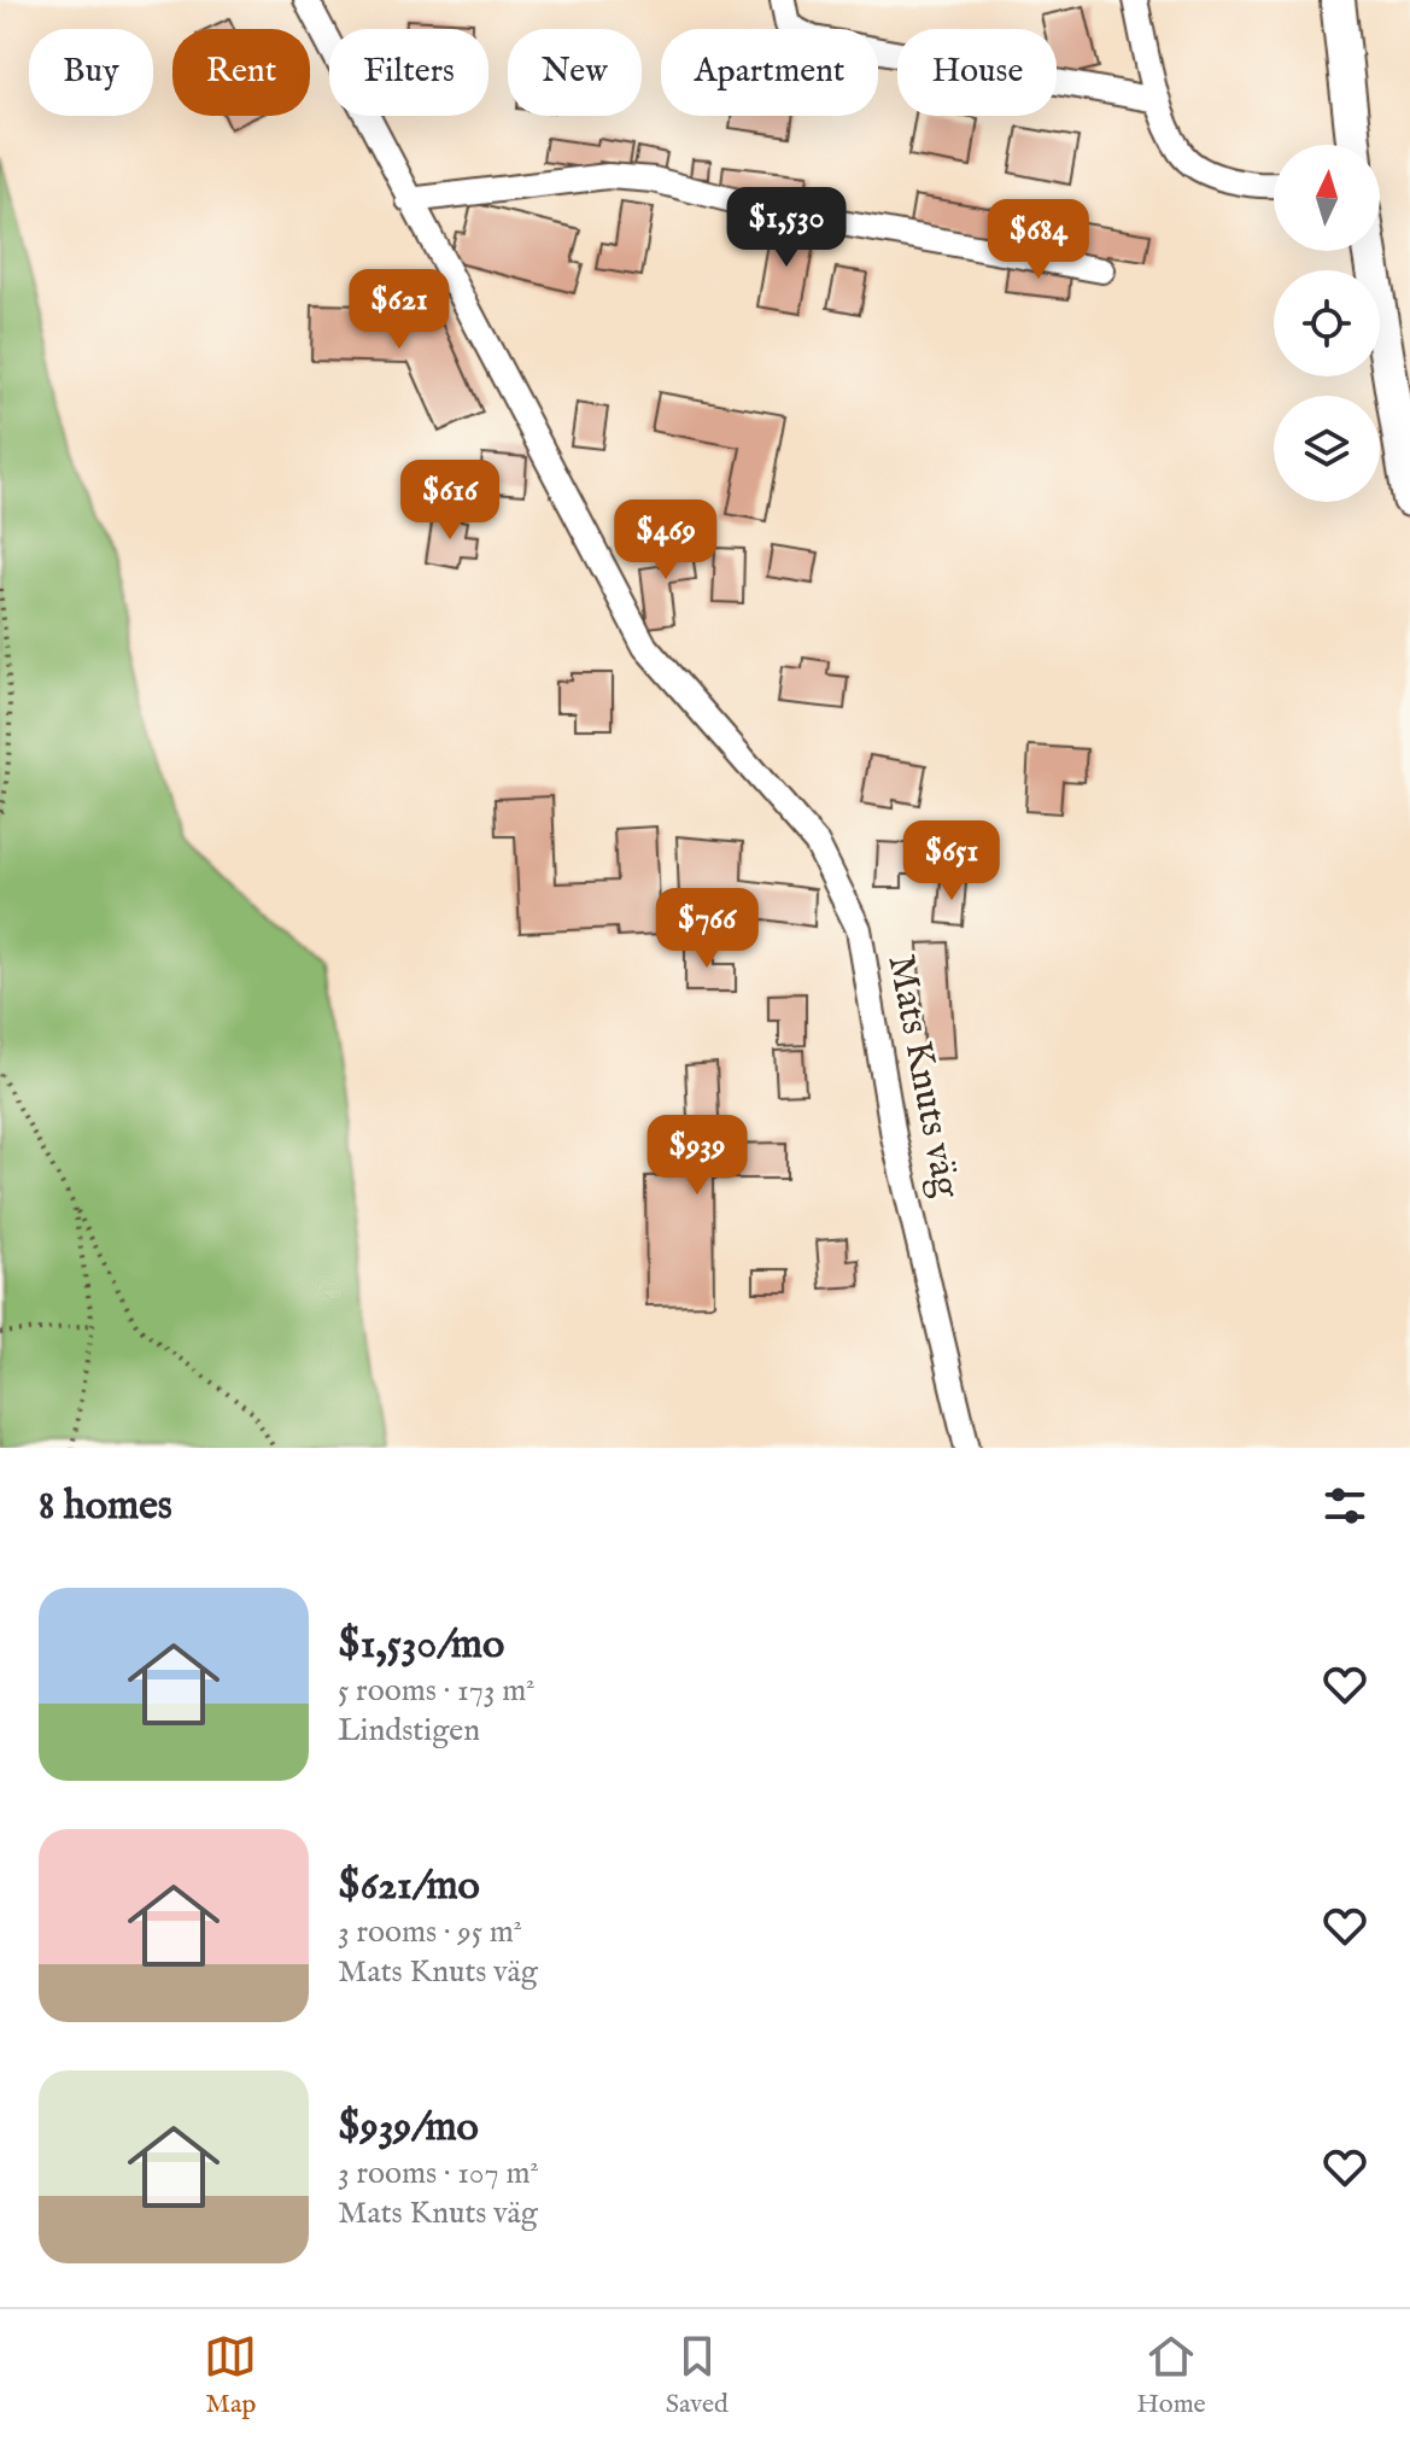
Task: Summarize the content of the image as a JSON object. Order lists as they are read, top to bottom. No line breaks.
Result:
{"streets":{"street":["Mats Knuts väg"]},"north":"top","page":{"chip":["Buy","Rent","Filters","New","Apartment","House"],"price":["$1,530","$684","$621","$616","$469","$651","$766","$939"],"heading":"8 homes","list":[{"name":"$1,530/mo","note":"5 rooms · 173 m² · Lindstigen"},{"name":"$621/mo","note":"3 rooms · 95 m² · Mats Knuts väg"},{"name":"$939/mo","note":"3 rooms · 107 m² · Mats Knuts väg"}],"tabs":["Map","Saved","Home"]}}
